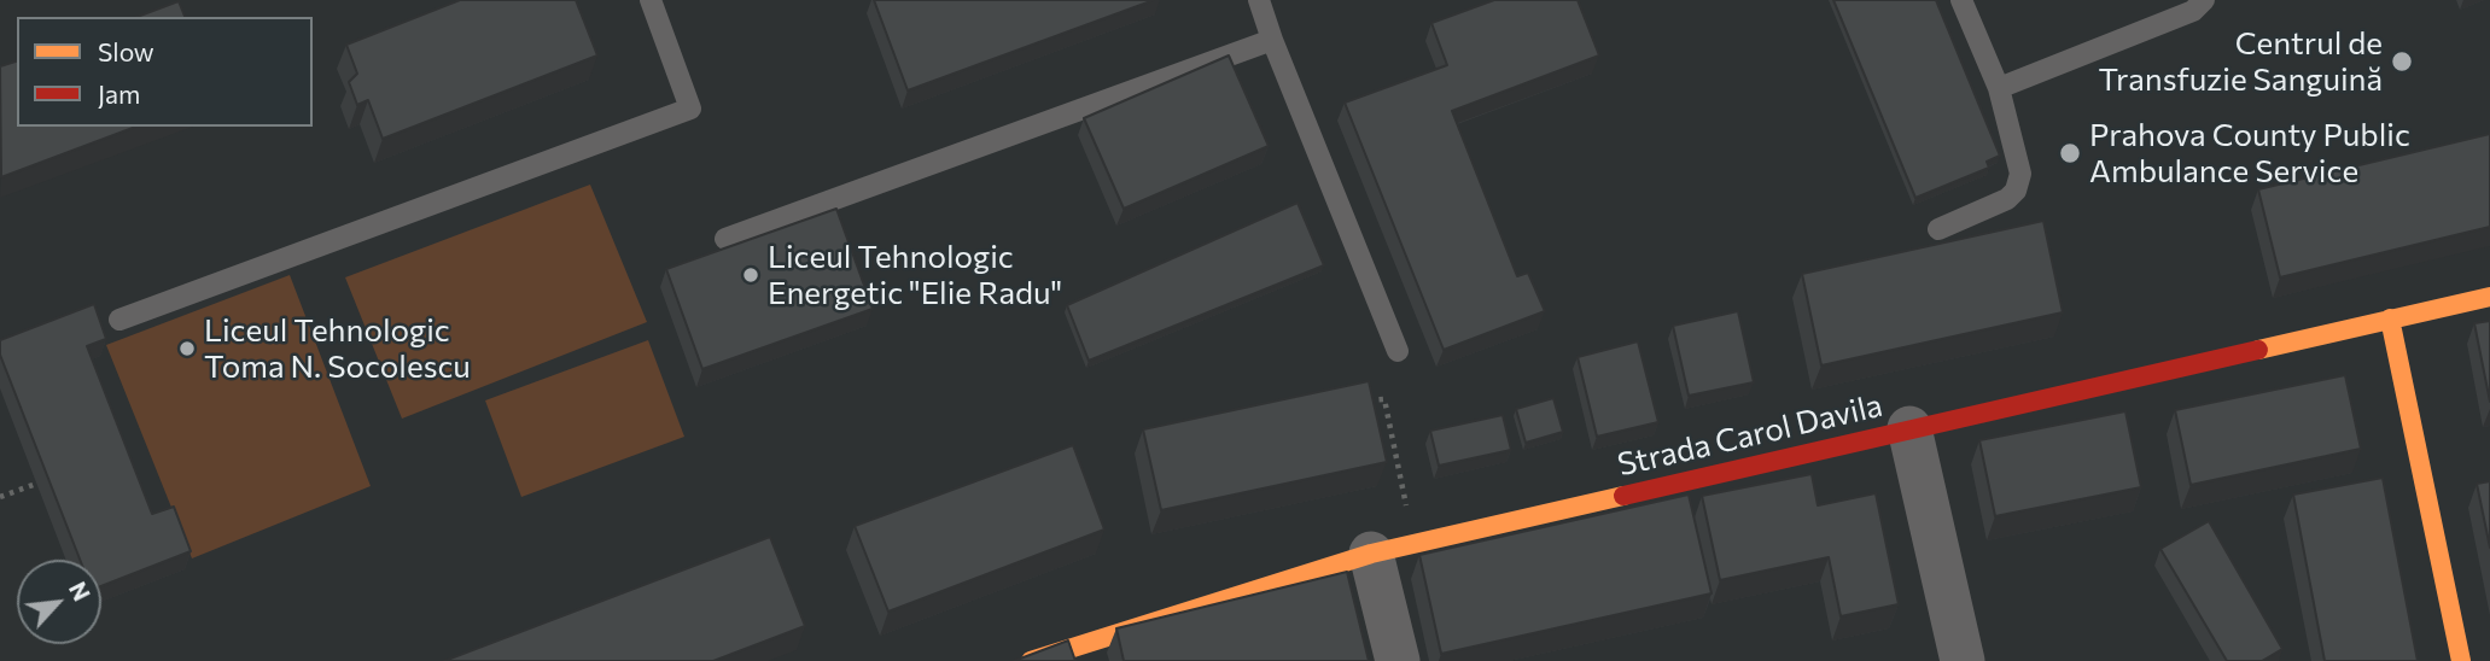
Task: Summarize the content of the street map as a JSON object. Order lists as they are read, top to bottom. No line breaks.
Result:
{"streets":{"street":["Strada Carol Davila"]},"places":["Centrul de Transfuzie Sanguină","Prahova County Public Ambulance Service","Liceul Tehnologic Energetic \"Elie Radu\"","Liceul Tehnologic Toma N. Socolescu"],"legend":["Slow","Jam"],"north":"top right"}
